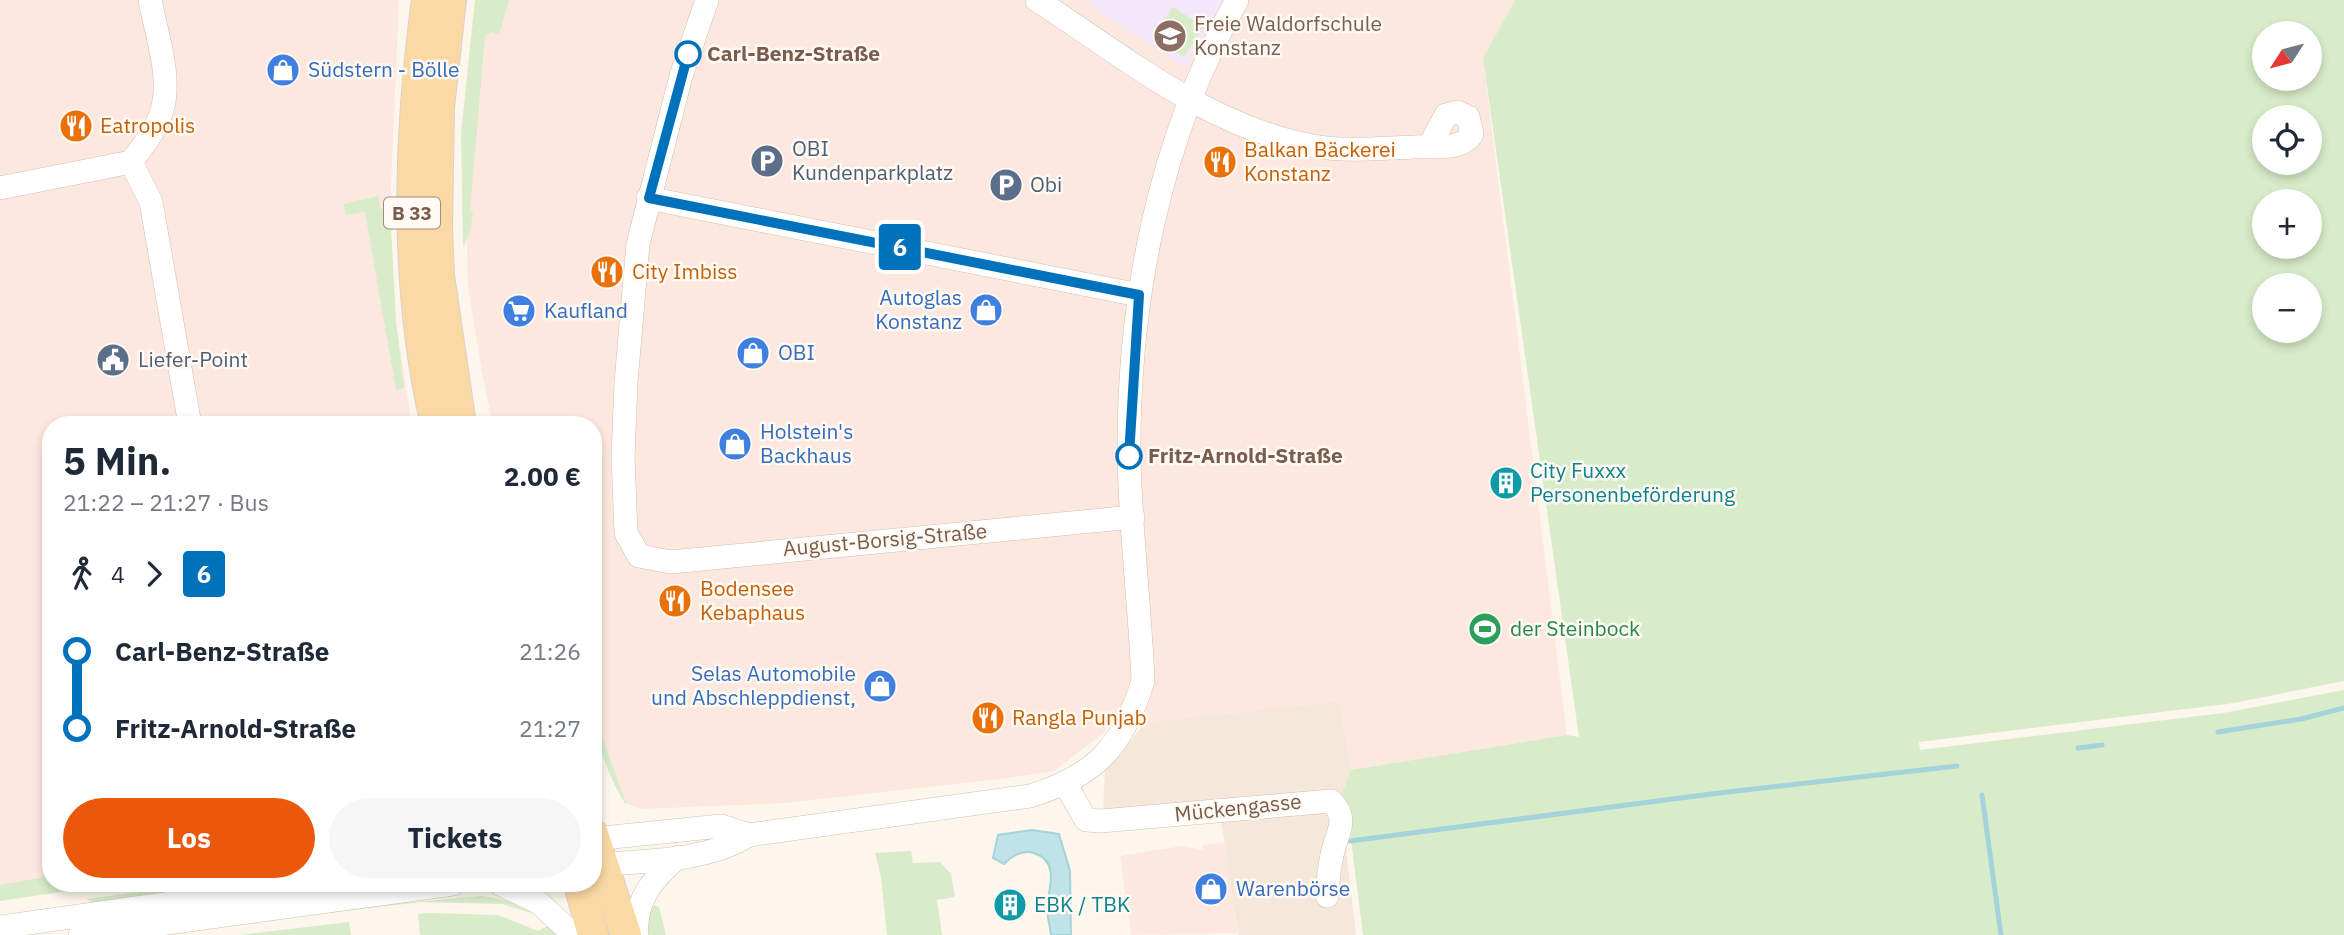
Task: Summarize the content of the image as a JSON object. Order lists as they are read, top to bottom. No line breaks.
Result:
{"streets":{"main road":["B 33"],"street":["August-Borsig-Straße","Mückengasse"]},"places":{"school or university":["Freie Waldorfschule Konstanz"],"other":["Carl-Benz-Straße","Fritz-Arnold-Straße"],"shop":["Südstern - Bölle","Autoglas Konstanz","OBI","Holstein's Backhaus","Selas Automobile und Abschleppdienst,","Warenbörse"],"restaurant":["Eatropolis","Balkan Bäckerei Konstanz","City Imbiss","Bodensee Kebaphaus","Rangla Punjab"],"parking":["OBI Kundenparkplatz","Obi"],"supermarket":["Kaufland"],"public building":["Liefer-Point"],"building":["City Fuxxx Personenbeförderung","EBK / TBK"],"sports":["der Steinbock"]},"lines":["bus line 6"],"north":"bottom left","page":{"on_map":"6","map_buttons":["+","−"],"heading":["5 Min.","21:22 – 21:27 · Bus","2.00 €"],"legs":["4","6"],"list":[{"name":"Carl-Benz-Straße","value":"21:26"},{"name":"Fritz-Arnold-Straße","value":"21:27"}],"buttons":["Los","Tickets"]}}
